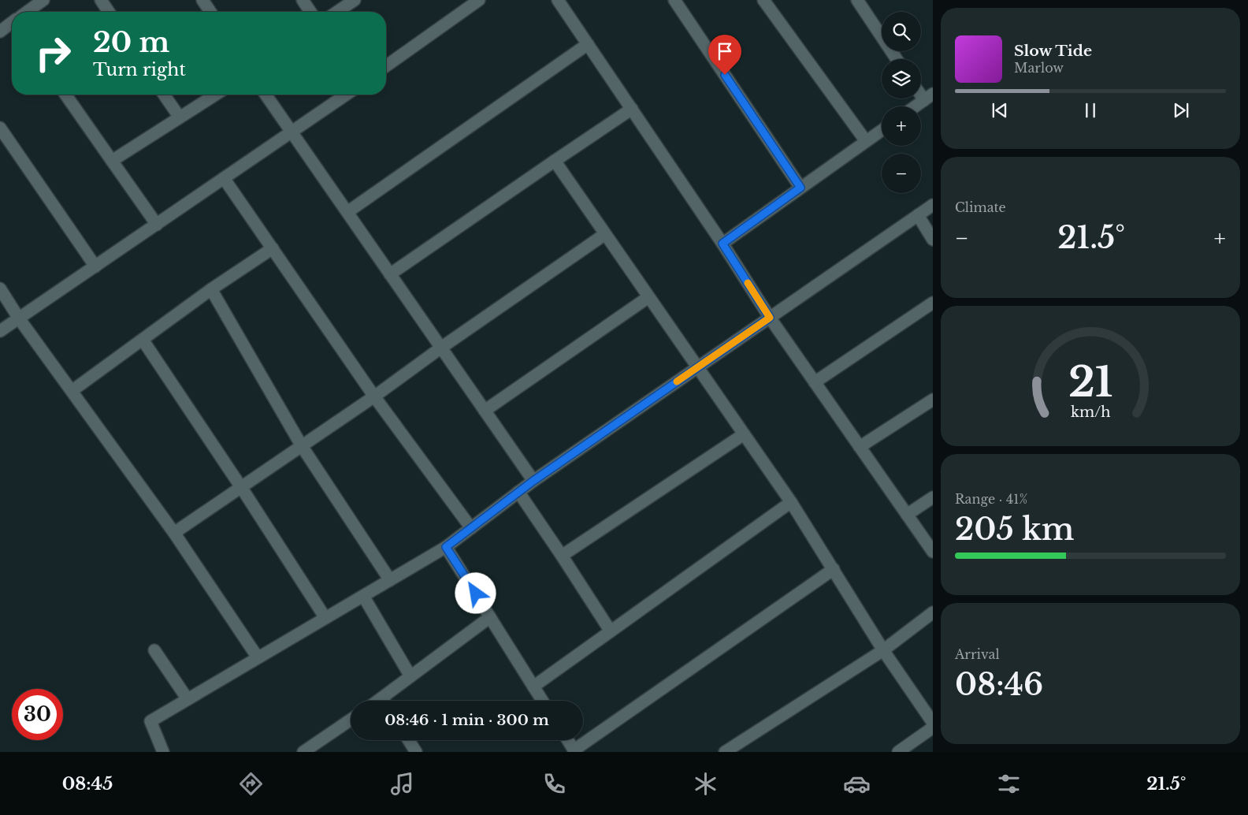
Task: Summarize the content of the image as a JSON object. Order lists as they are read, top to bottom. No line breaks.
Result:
{"page":{"map_buttons":["+","−"],"turn":["20 m","Turn right"],"song":["Slow Tide","Marlow"],"tile":["Climate",["Range · 41%","205 km"],["Arrival","08:46"]],"heat":["−","21.5°","+"],"limit":"30","trip":"08:46 · 1 min · 300 m","tabs":["08:45","21.5°"],"gauge":["21","km/h"]}}
